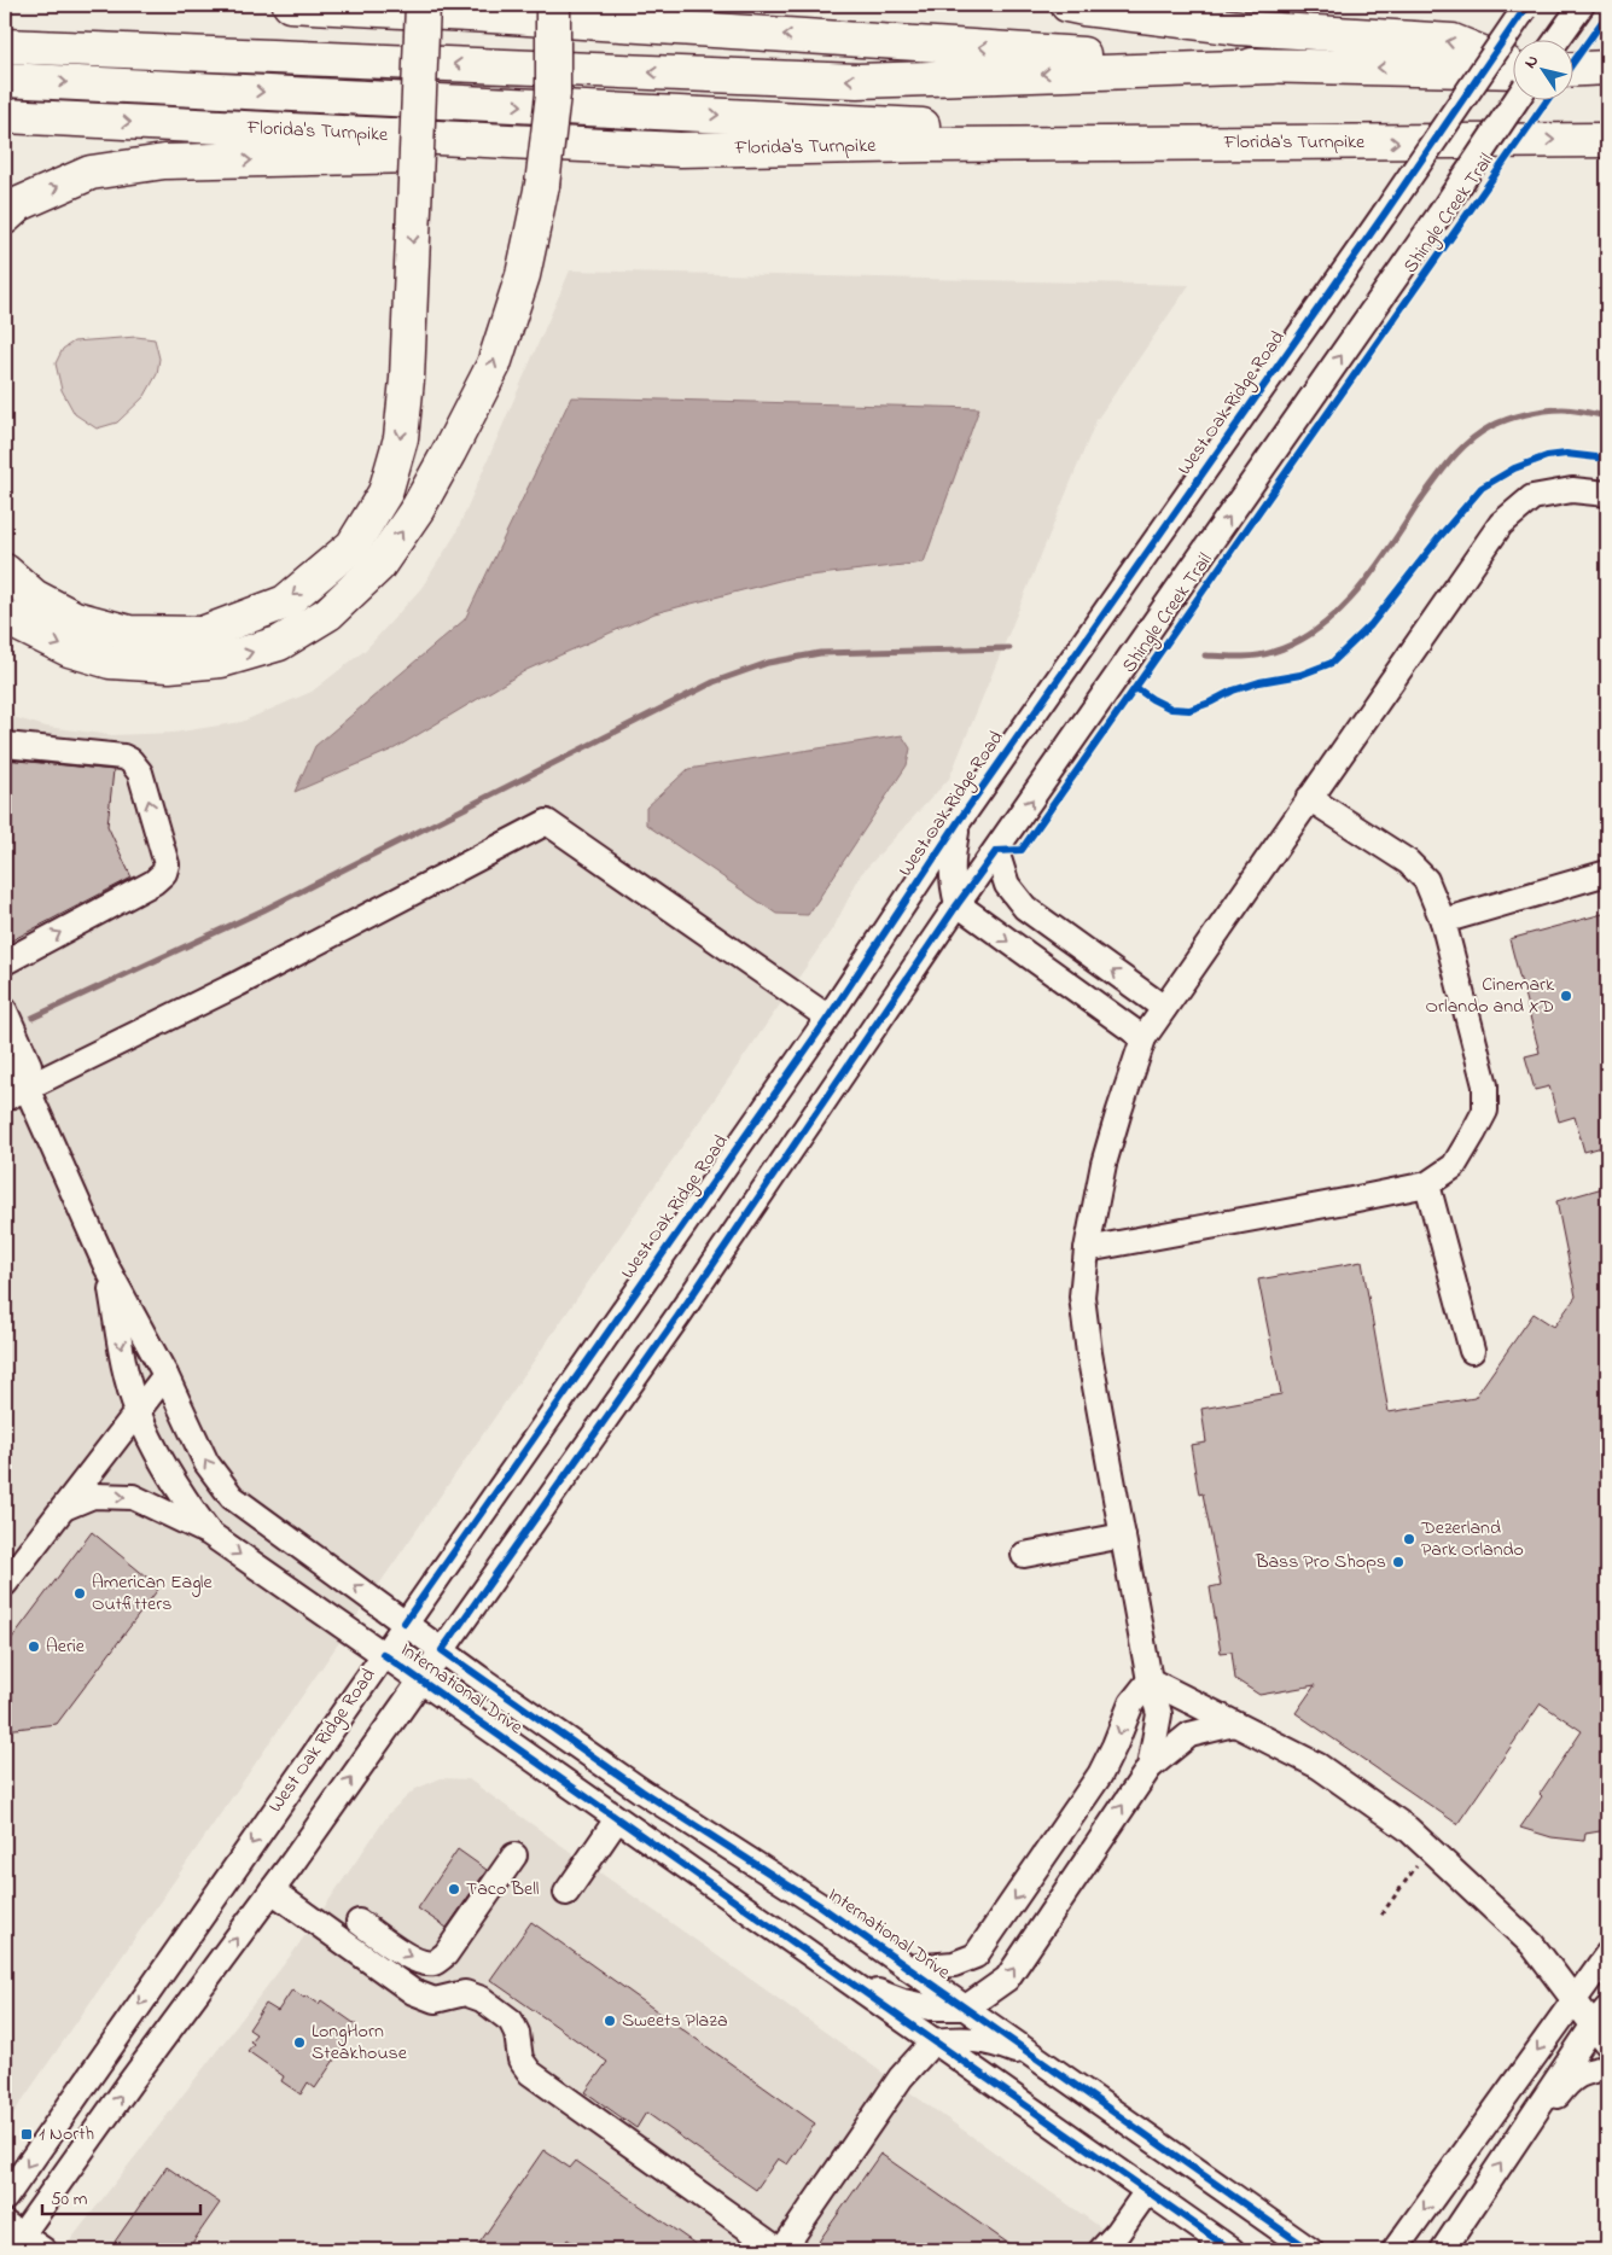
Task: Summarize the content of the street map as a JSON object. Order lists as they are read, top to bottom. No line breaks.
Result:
{"streets":{"highway":["Florida's Turnpike"],"street":["West Oak Ridge Road","International Drive"],"cycle path":["Shingle Creek Trail"]},"crossings":[["West Oak Ridge Road","International Drive"]],"places":{"other":["Cinemark Orlando and XD","Dezerland Park Orlando","Bass Pro Shops","American Eagle Outfitters","Aerie","Taco Bell","Sweets Plaza","LongHorn Steakhouse"],"transit":["1 North"]},"scale_bar":"50 m","north":"top left"}
